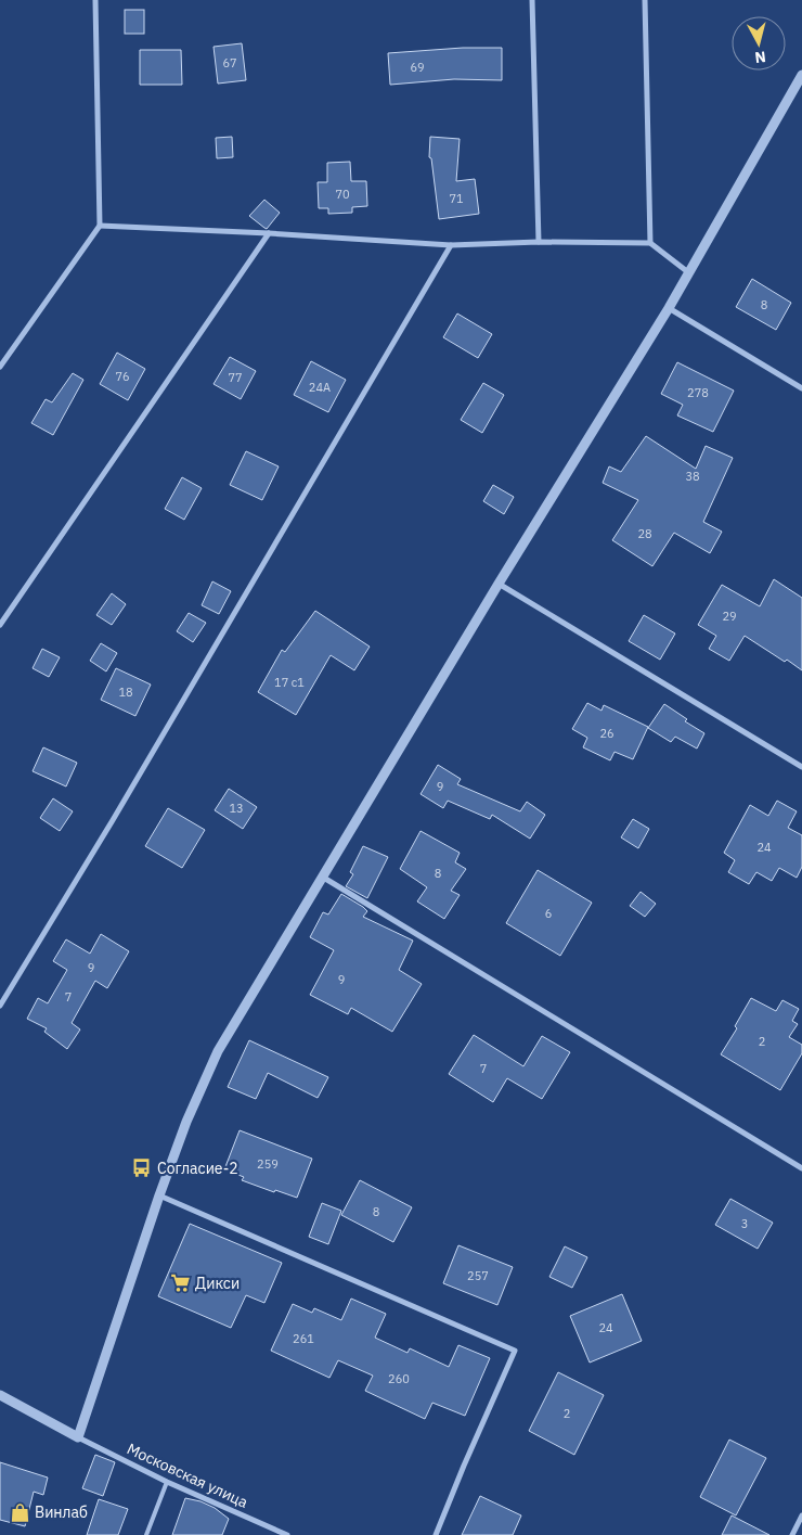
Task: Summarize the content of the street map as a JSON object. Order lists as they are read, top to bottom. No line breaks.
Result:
{"streets":{"street":["Московская улица"]},"places":{"bus stop":["Согласие-2"],"supermarket":["Дикси"],"shop":["Винлаб"]},"house_numbers":["67","69","70","71","8","76","77","24А","278","38","28","29","17 с1","18","26","9","13","24","8","6","9","9","7","2","7","259","8","3","257","24","261","260","2"],"north":"bottom"}
